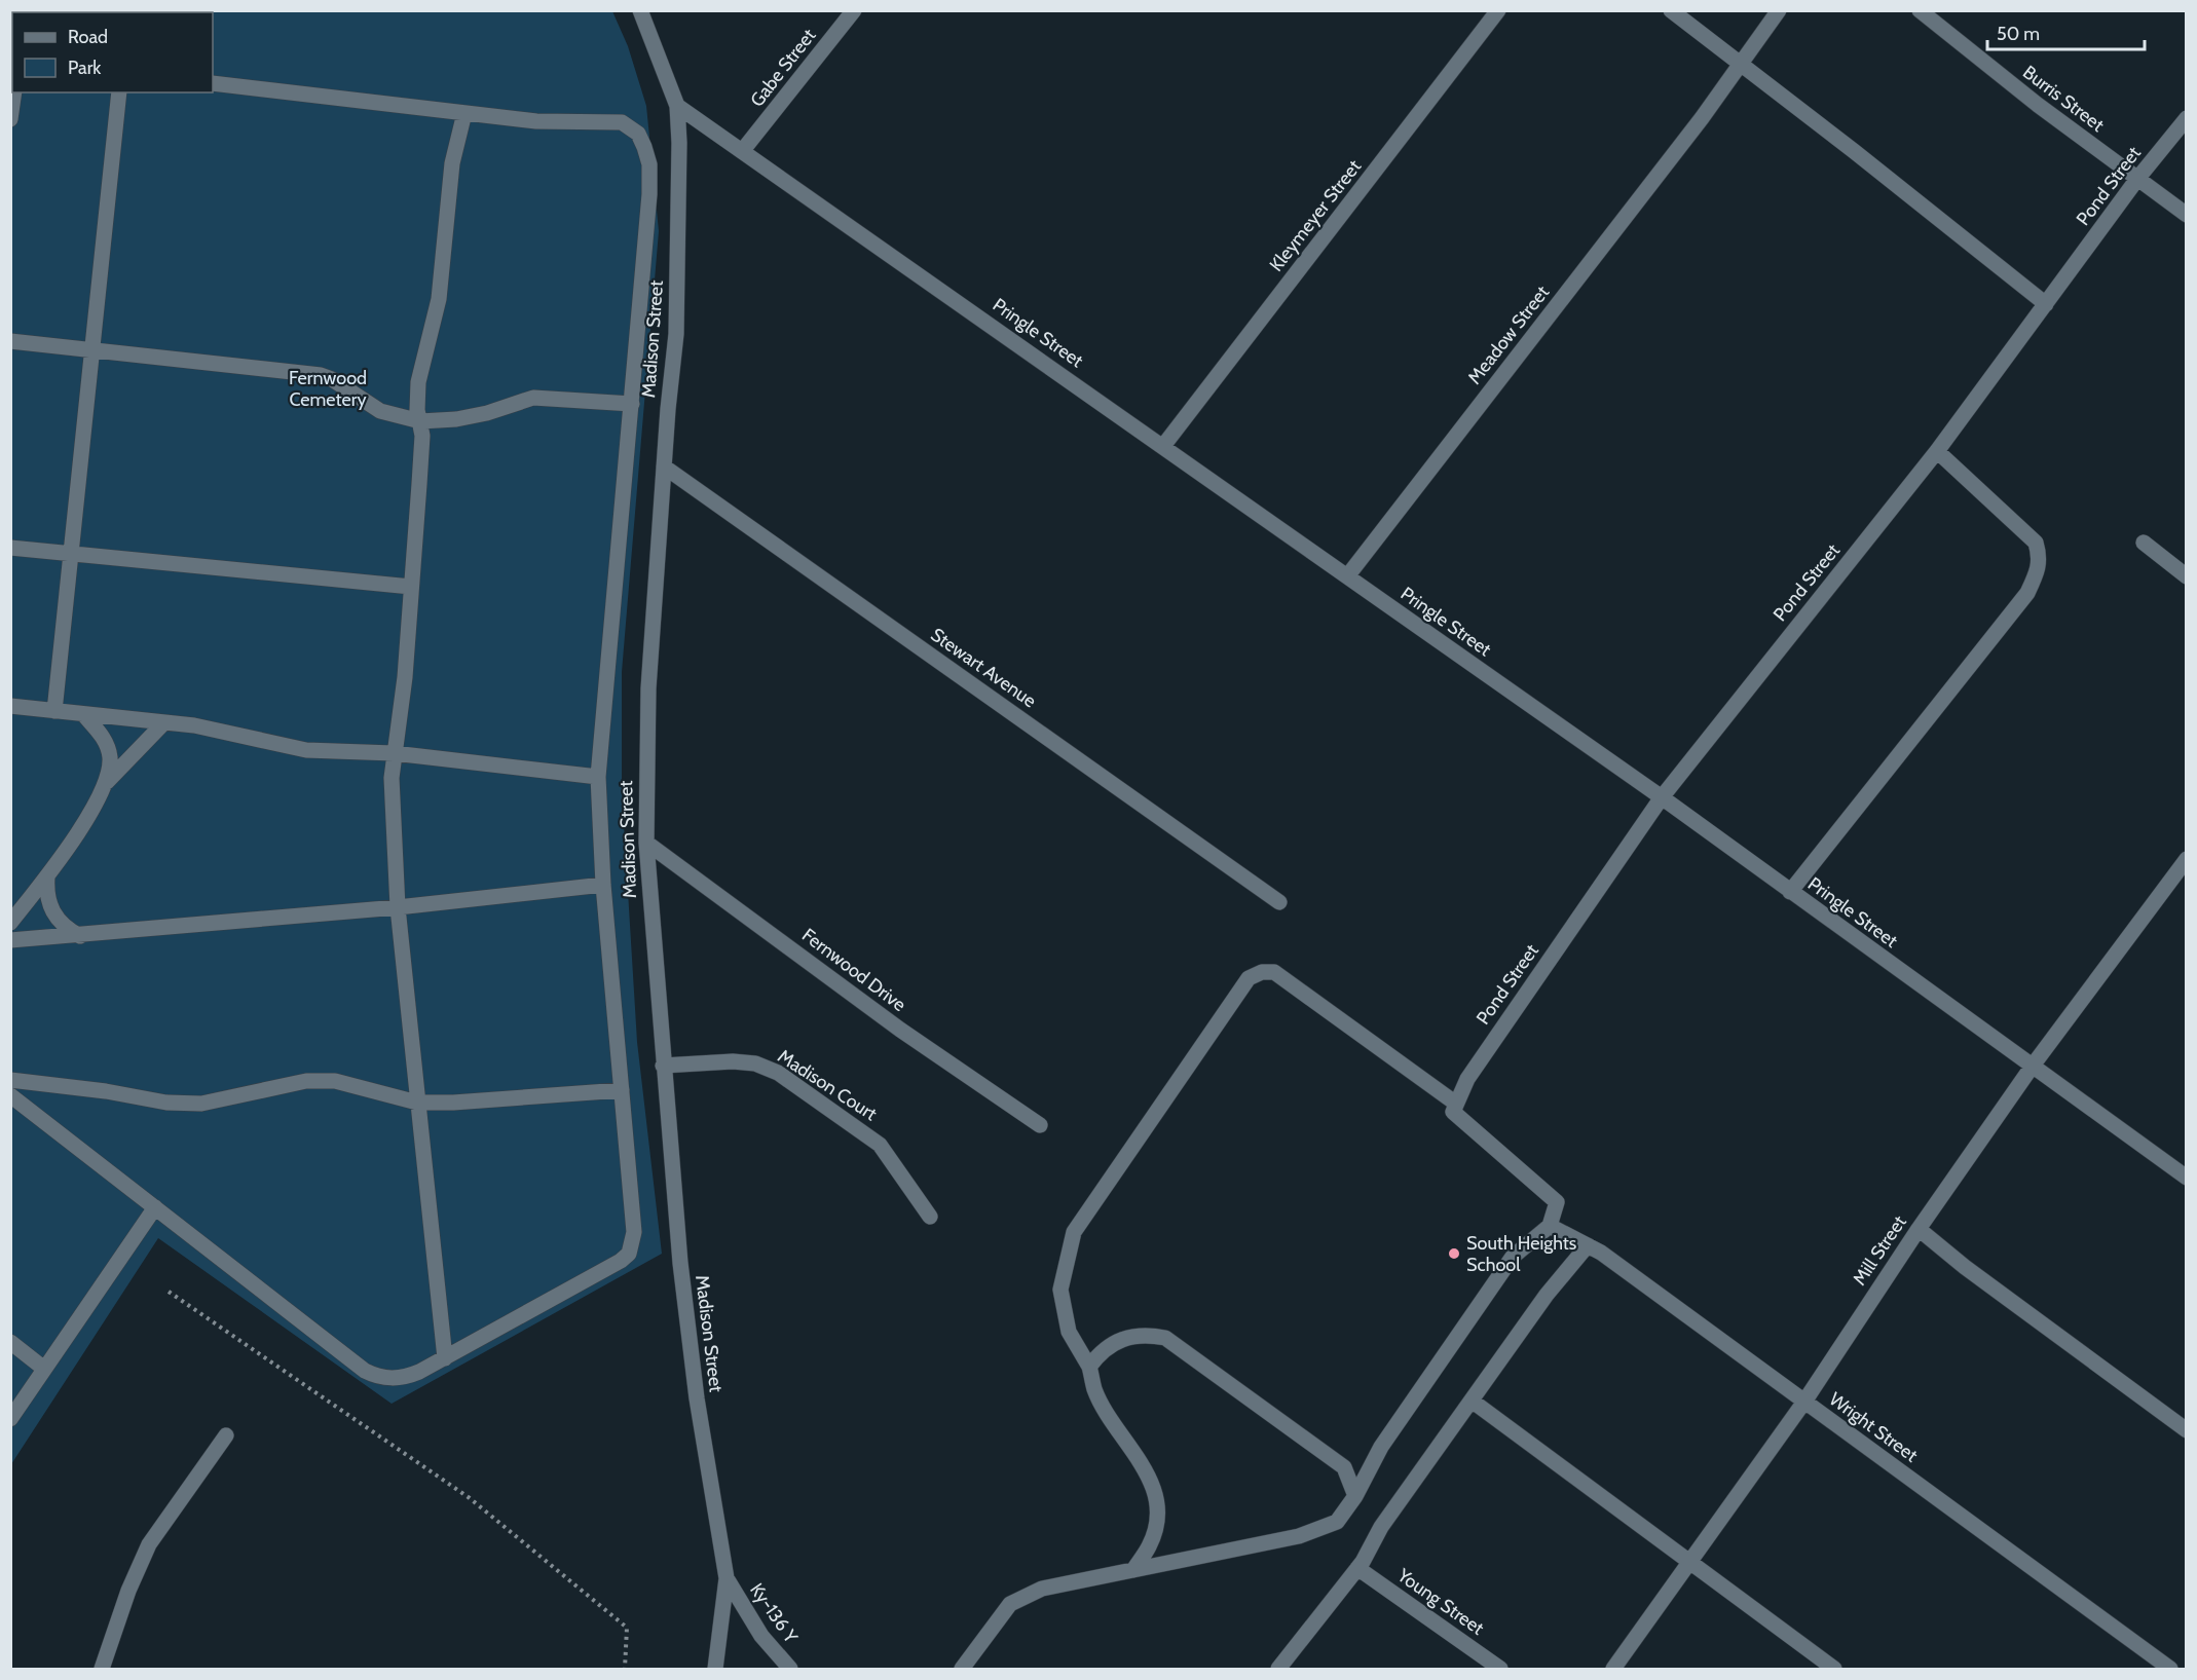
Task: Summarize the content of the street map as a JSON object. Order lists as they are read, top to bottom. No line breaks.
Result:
{"streets":{"street":["Gabe Street","Burris Street","Pond Street","Kleymeyer Street","Pringle Street","Meadow Street","Madison Street","Stewart Avenue","Fernwood Drive","Madison Court","Mill Street","Wright Street","Young Street","Ky-136 Y"]},"crossings":[["Gabe Street","Pringle Street"],["Burris Street","Pond Street"],["Pond Street","Pringle Street"],["Kleymeyer Street","Pringle Street"],["Pringle Street","Meadow Street"],["Pringle Street","Madison Street"],["Pringle Street","Mill Street"],["Madison Street","Stewart Avenue"],["Madison Street","Fernwood Drive"],["Madison Street","Madison Court"],["Madison Street","Ky-136 Y"],["Mill Street","Wright Street"]],"parks":["Fernwood Cemetery"],"places":["South Heights School"],"legend":["Road","Park"],"scale_bar":"50 m"}
